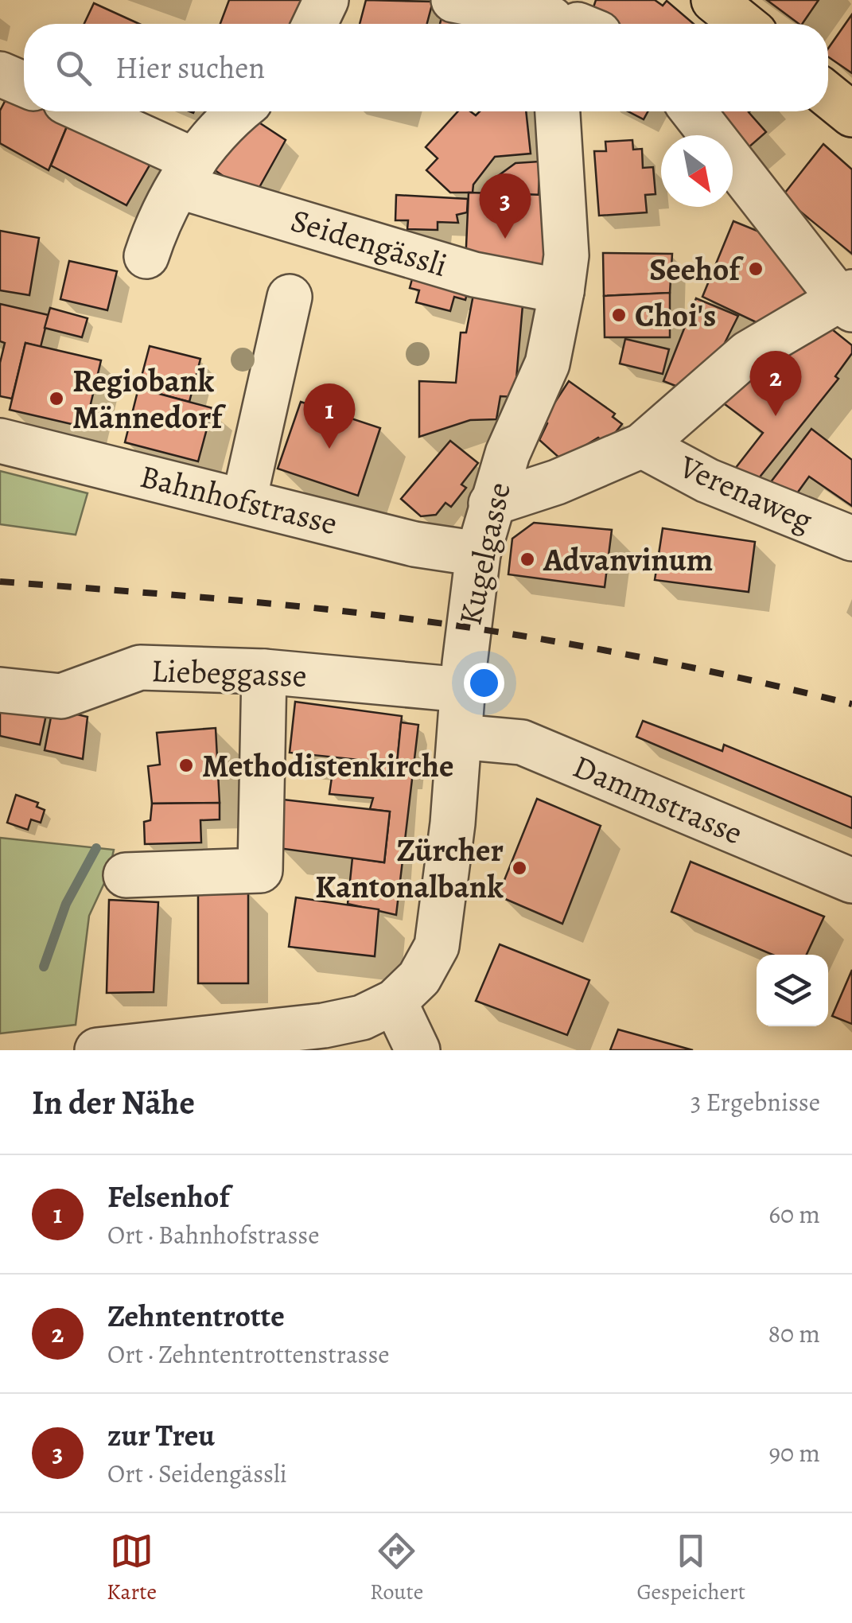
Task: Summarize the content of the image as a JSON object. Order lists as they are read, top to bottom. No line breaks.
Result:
{"streets":{"street":["Seidengässli","Verenaweg","Bahnhofstrasse","Kugelgasse","Liebeggasse","Dammstrasse"]},"crossings":[["Seidengässli","Kugelgasse"],["Bahnhofstrasse","Kugelgasse"],["Kugelgasse","Liebeggasse"],["Kugelgasse","Dammstrasse"]],"places":["Seehof","Choi's","Regiobank Männedorf","Advanvinum","Methodistenkirche","Zürcher Kantonalbank"],"north":"bottom right","page":{"search":"Hier suchen","pins":["3","2","1"],"heading":["In der Nähe","3 Ergebnisse"],"list":[{"mark":"1","name":"Felsenhof","note":"Ort · Bahnhofstrasse","value":"60 m"},{"mark":"2","name":"Zehntentrotte","note":"Ort · Zehntentrottenstrasse","value":"80 m"},{"mark":"3","name":"zur Treu","note":"Ort · Seidengässli","value":"90 m"}],"nav":["Karte","Route","Gespeichert"]}}
